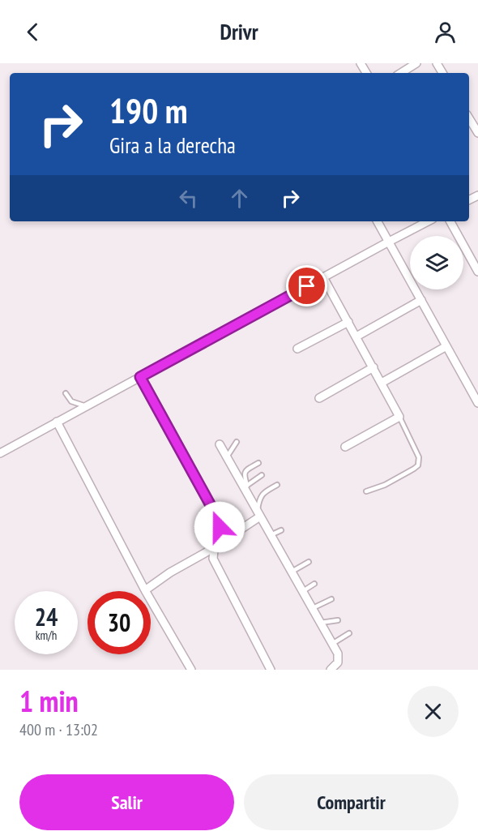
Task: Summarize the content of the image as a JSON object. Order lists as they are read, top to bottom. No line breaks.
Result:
{"page":{"header":"Drivr","turn":["190 m","Gira a la derecha"],"speed":"24 km/h","limit":"30","heading":["1 min","400 m · 13:02"],"buttons":["Salir","Compartir"]}}
